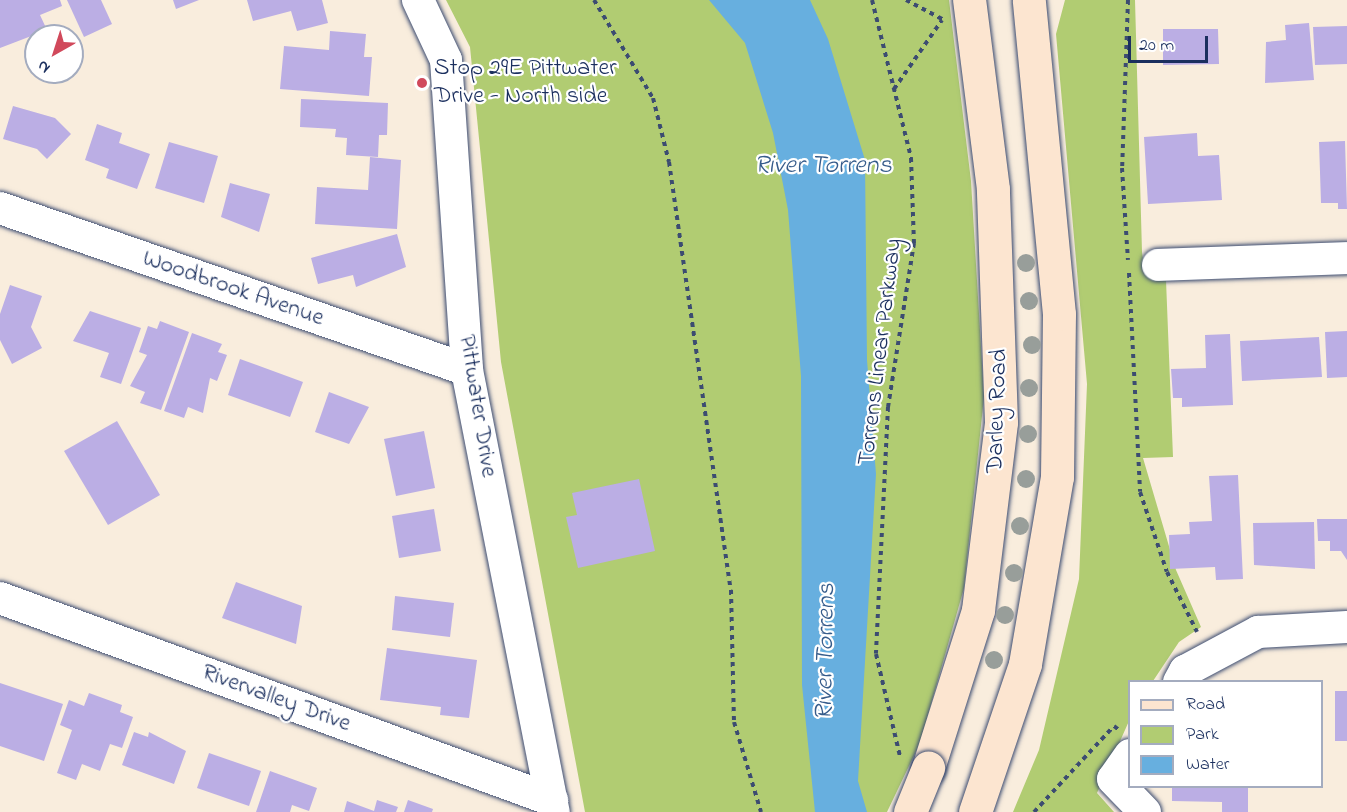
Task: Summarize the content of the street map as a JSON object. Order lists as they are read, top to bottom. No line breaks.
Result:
{"streets":{"main road":["Darley Road"],"street":["Woodbrook Avenue","Pittwater Drive","Rivervalley Drive"],"path":["Torrens Linear Parkway"]},"crossings":[["Woodbrook Avenue","Pittwater Drive"],["Torrens Linear Parkway","Darley Road"],["Pittwater Drive","Rivervalley Drive"]],"water":["River Torrens"],"places":["Stop 29E Pittwater Drive - North side"],"legend":["Road","Park","Water"],"scale_bar":"20 m","north":"bottom left"}
